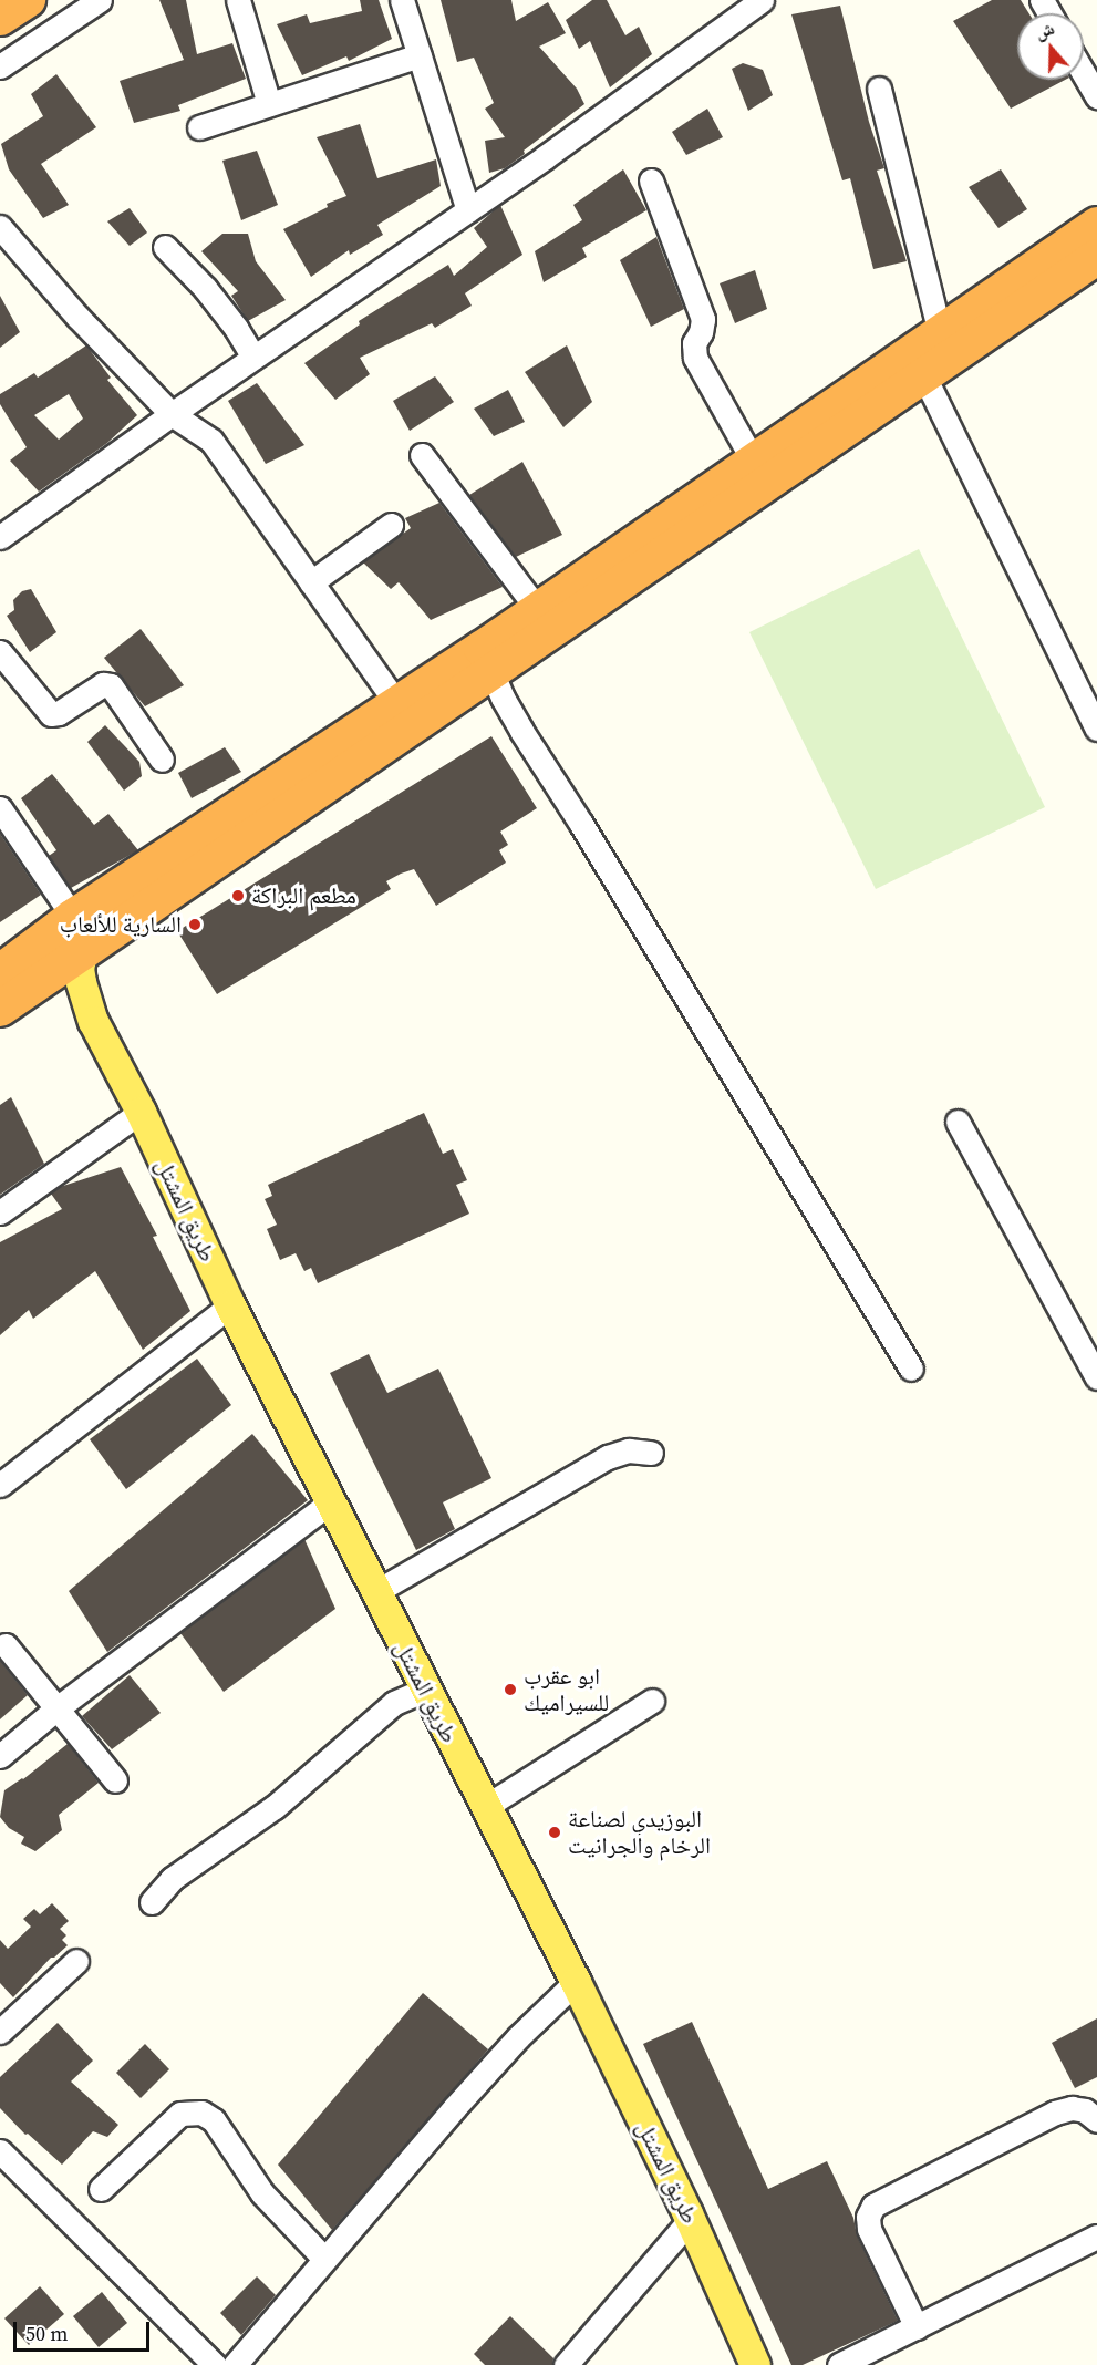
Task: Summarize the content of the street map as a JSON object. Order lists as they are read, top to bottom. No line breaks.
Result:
{"streets":{"main road":["طريق المشتل"]},"places":["مطعم البراكة","السارية للألعاب","ابو عقرب للسيراميك","البوزيدي لصناعة الرخام والجرانيت"],"scale_bar":"50 m","north":"top"}
